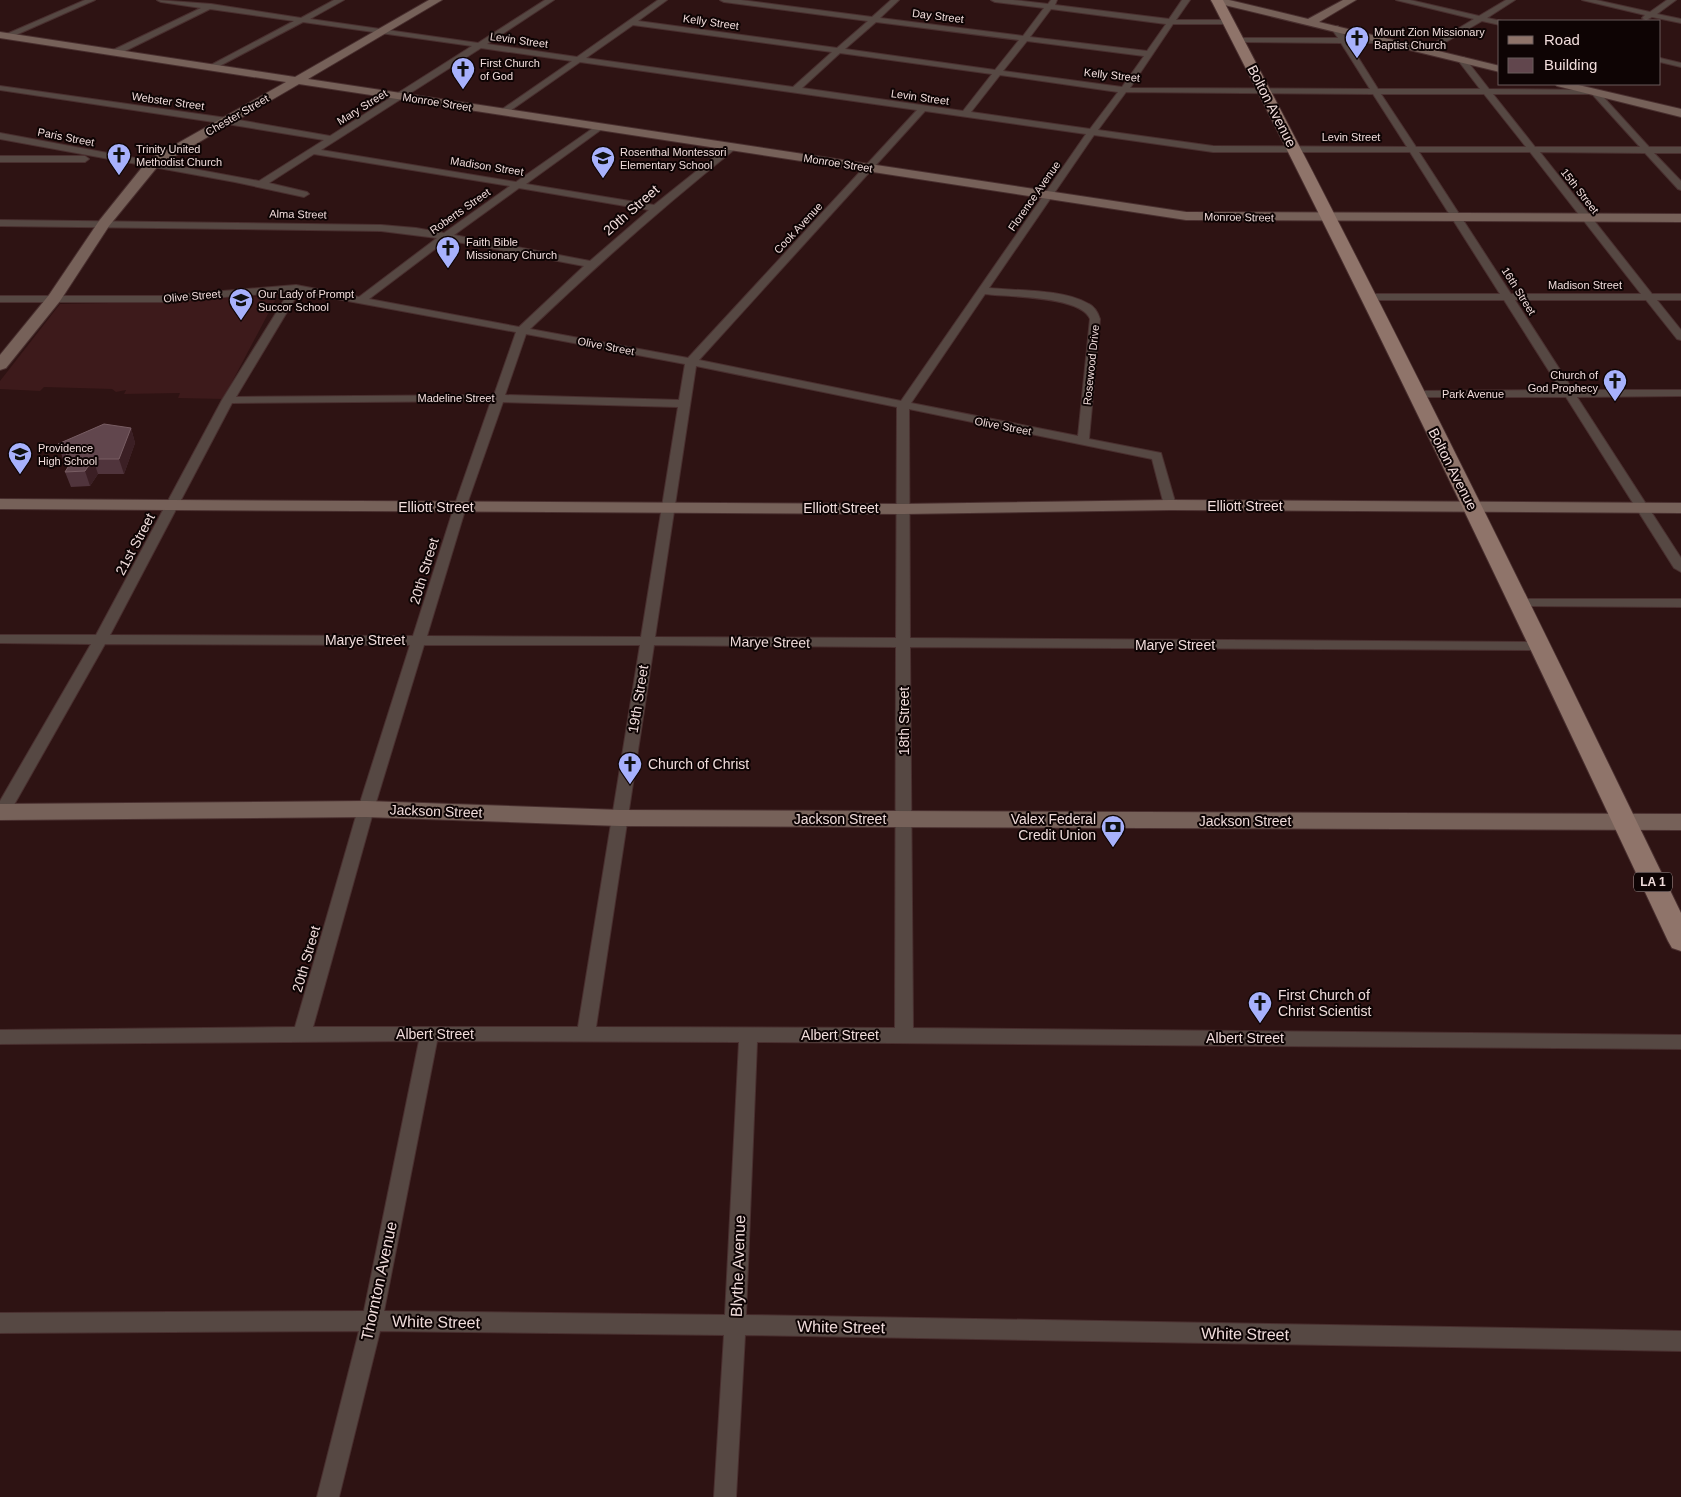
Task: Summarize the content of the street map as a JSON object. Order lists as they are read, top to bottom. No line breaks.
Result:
{"streets":{"main road":["Monroe Street","Bolton Avenue","Chester Street","Elliott Street","Jackson Street","LA 1"],"street":["Day Street","Kelly Street","Levin Street","Webster Street","Mary Street","Paris Street","Madison Street","15th Street","Florence Avenue","20th Street","Roberts Street","Alma Street","Cook Avenue","16th Street","Olive Street","Rosewood Drive","Park Avenue","Madeline Street","21st Street","Marye Street","19th Street","18th Street","Albert Street","Blythe Avenue","Thornton Avenue","White Street"]},"crossings":[["Day Street","Florence Avenue"],["Kelly Street","Bolton Avenue"],["Kelly Street","15th Street"],["Kelly Street","Florence Avenue"],["Kelly Street","16th Street"],["Levin Street","Bolton Avenue"],["Levin Street","Mary Street"],["Levin Street","Chester Street"],["Levin Street","15th Street"],["Levin Street","Florence Avenue"],["Levin Street","Cook Avenue"],["Levin Street","16th Street"],["Webster Street","Mary Street"],["Webster Street","Chester Street"],["Monroe Street","Bolton Avenue"],["Monroe Street","Mary Street"],["Monroe Street","Chester Street"],["Monroe Street","15th Street"],["Monroe Street","Florence Avenue"],["Monroe Street","20th Street"],["Monroe Street","Roberts Street"],["Monroe Street","Cook Avenue"],["Monroe Street","16th Street"],["Bolton Avenue","Madison Street"],["Bolton Avenue","Park Avenue"],["Bolton Avenue","Elliott Street"],["Bolton Avenue","Marye Street"],["Bolton Avenue","Jackson Street"],["Mary Street","Paris Street"],["Mary Street","Madison Street"],["Chester Street","Paris Street"],["Chester Street","Alma Street"],["Chester Street","Olive Street"],["Madison Street","15th Street"],["Madison Street","20th Street"],["Madison Street","Roberts Street"],["Madison Street","16th Street"],["Florence Avenue","Olive Street"],["Florence Avenue","Rosewood Drive"],["Florence Avenue","18th Street"],["20th Street","Alma Street"],["20th Street","Olive Street"],["20th Street","Madeline Street"],["20th Street","Elliott Street"],["20th Street","Marye Street"],["20th Street","Jackson Street"],["20th Street","Albert Street"],["Roberts Street","Alma Street"],["Roberts Street","Olive Street"],["Cook Avenue","Olive Street"],["Cook Avenue","19th Street"],["16th Street","Park Avenue"],["16th Street","Elliott Street"],["Olive Street","Rosewood Drive"],["Olive Street","Elliott Street"],["Olive Street","21st Street"],["Olive Street","19th Street"],["Olive Street","18th Street"],["Madeline Street","21st Street"],["Madeline Street","19th Street"],["Elliott Street","21st Street"],["Elliott Street","19th Street"],["Elliott Street","18th Street"],["21st Street","Marye Street"],["21st Street","Jackson Street"],["Marye Street","19th Street"],["Marye Street","18th Street"],["19th Street","Jackson Street"],["19th Street","Albert Street"],["18th Street","Jackson Street"],["18th Street","Albert Street"],["Albert Street","Blythe Avenue"],["Albert Street","Thornton Avenue"],["Blythe Avenue","White Street"],["Thornton Avenue","White Street"]],"places":{"church":["Mount Zion Missionary Baptist Church","First Church of God","Trinity United Methodist Church","Faith Bible Missionary Church","Church of God Prophecy","Church of Christ","First Church of Christ Scientist"],"school or university":["Rosenthal Montessori Elementary School","Our Lady of Prompt Succor School","Providence High School"],"bank":["Valex Federal Credit Union"]},"legend":["Road","Building"]}
